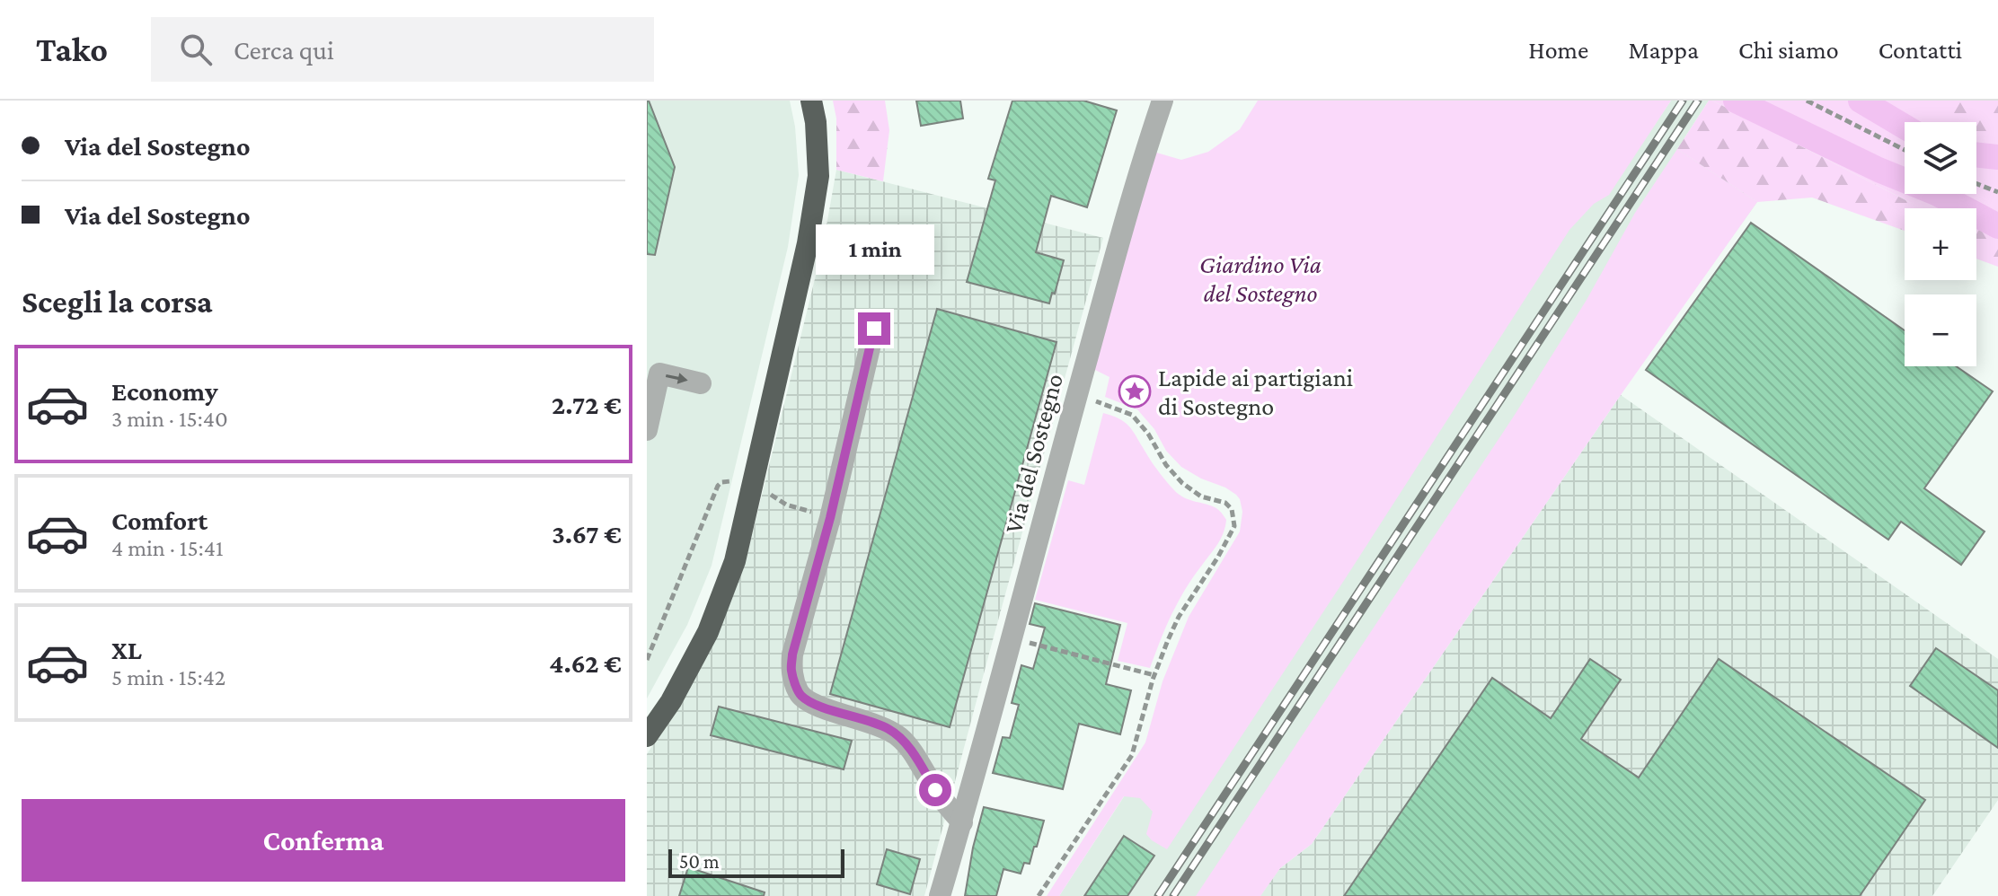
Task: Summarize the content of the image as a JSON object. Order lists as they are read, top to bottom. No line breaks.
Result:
{"streets":{"street":["Via del Sostegno"]},"parks":["Giardino Via del Sostegno"],"places":{"place":["Lapide ai partigiani di Sostegno"]},"scale_bar":"50 m","page":{"header":"Tako","search":"Cerca qui","nav":["Home","Mappa","Chi siamo","Contatti"],"banner":["Via del Sostegno","Via del Sostegno"],"map_buttons":["+","−"],"bubble":"1 min","heading":"Scegli la corsa","list":[{"name":"Economy","note":"3 min · 15:40","value":"2.72 €"},{"name":"Comfort","note":"4 min · 15:41","value":"3.67 €"},{"name":"XL","note":"5 min · 15:42","value":"4.62 €"}],"buttons":"Conferma","scale":"50 m"}}
